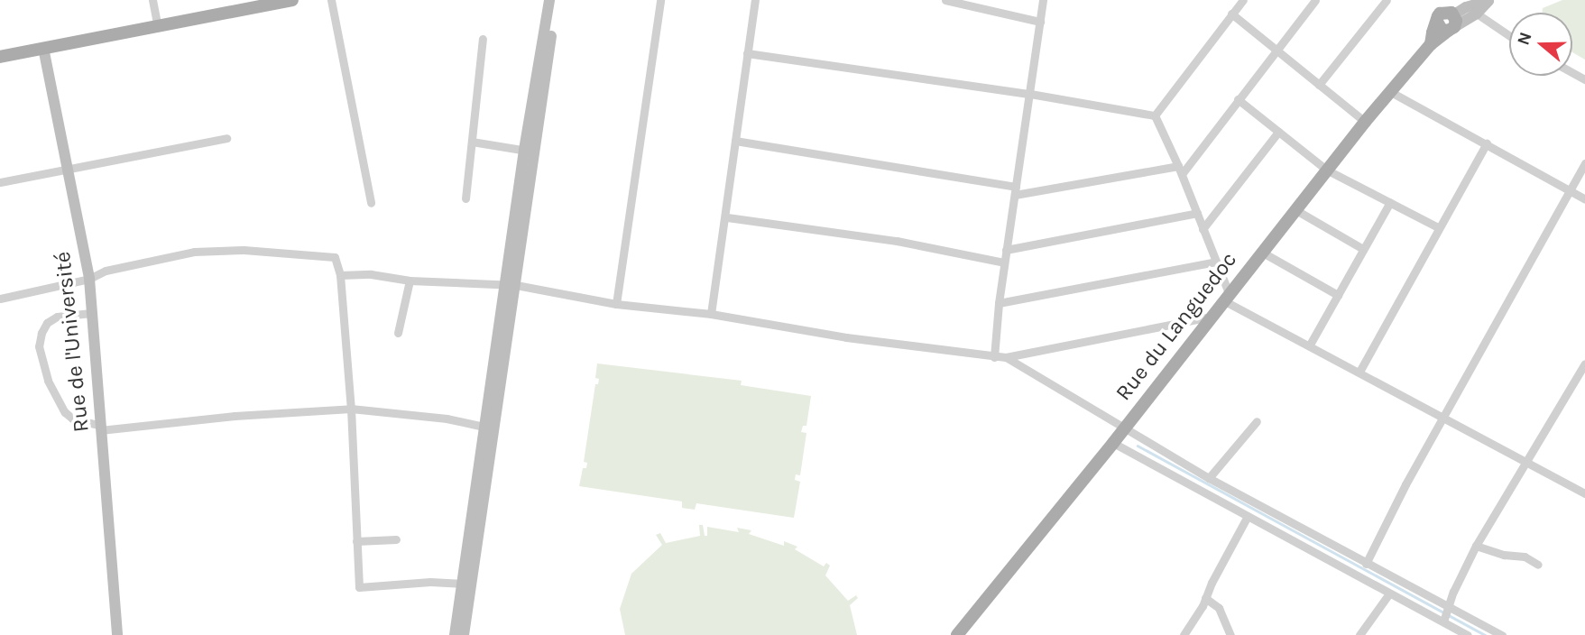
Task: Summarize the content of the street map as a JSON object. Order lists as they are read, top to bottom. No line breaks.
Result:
{"streets":{"main road":["Rue du Languedoc"],"street":["Rue de l'Université"]},"north":"left"}
